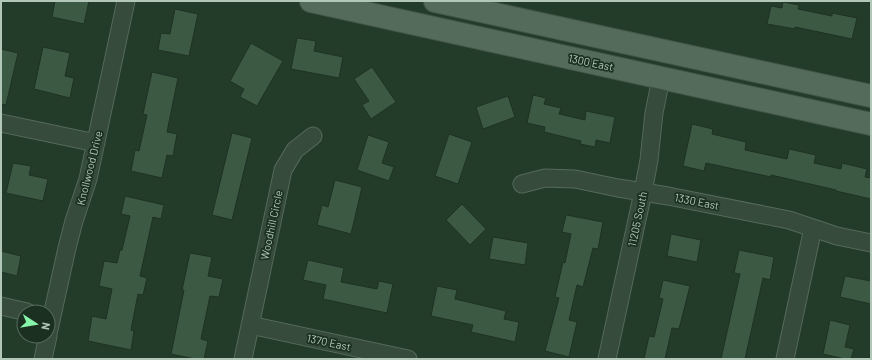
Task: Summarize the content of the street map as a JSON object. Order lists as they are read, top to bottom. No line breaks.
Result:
{"streets":{"main road":["1300 East"],"street":["Knollwood Drive","1330 East","11205 South","Woodhill Circle","1370 East"]},"crossings":[["1300 East","11205 South"],["1330 East","11205 South"],["Woodhill Circle","1370 East"]],"north":"right"}
